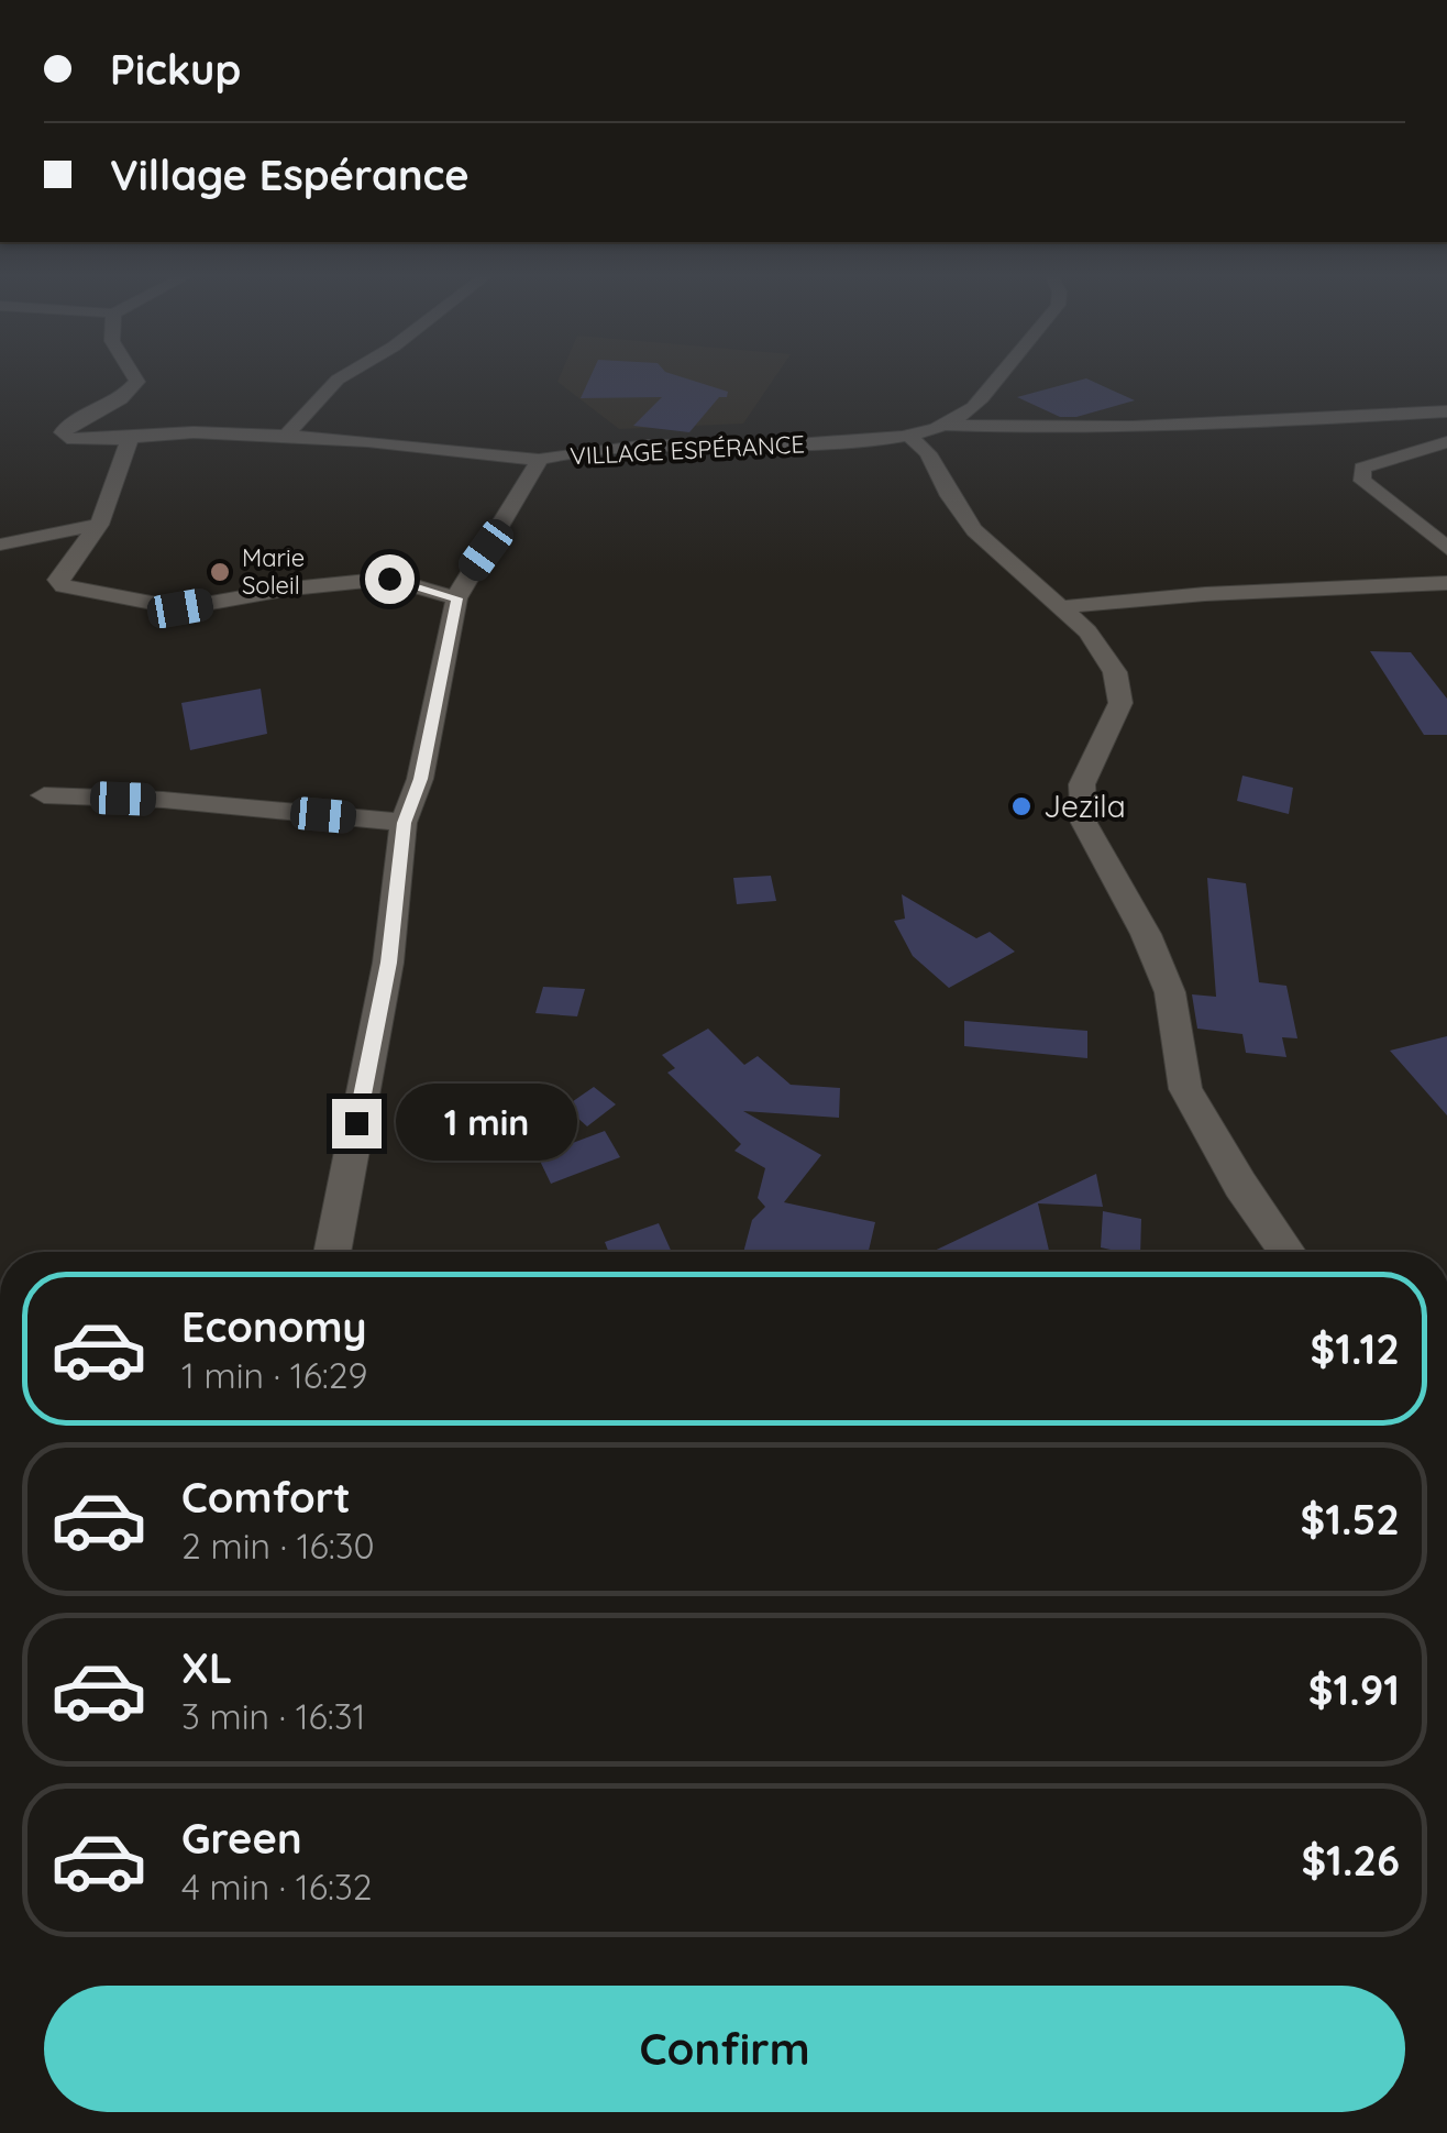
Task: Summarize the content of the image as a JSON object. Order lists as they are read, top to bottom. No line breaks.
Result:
{"streets":{"street":["VILLAGE ESPÉRANCE"]},"places":["Marie Soleil","Jezila"],"page":{"banner":["Pickup","Village Espérance"],"bubble":"1 min","list":[{"name":"Economy","note":"1 min · 16:29","value":"$1.12"},{"name":"Comfort","note":"2 min · 16:30","value":"$1.52"},{"name":"XL","note":"3 min · 16:31","value":"$1.91"},{"name":"Green","note":"4 min · 16:32","value":"$1.26"}],"buttons":"Confirm"}}
